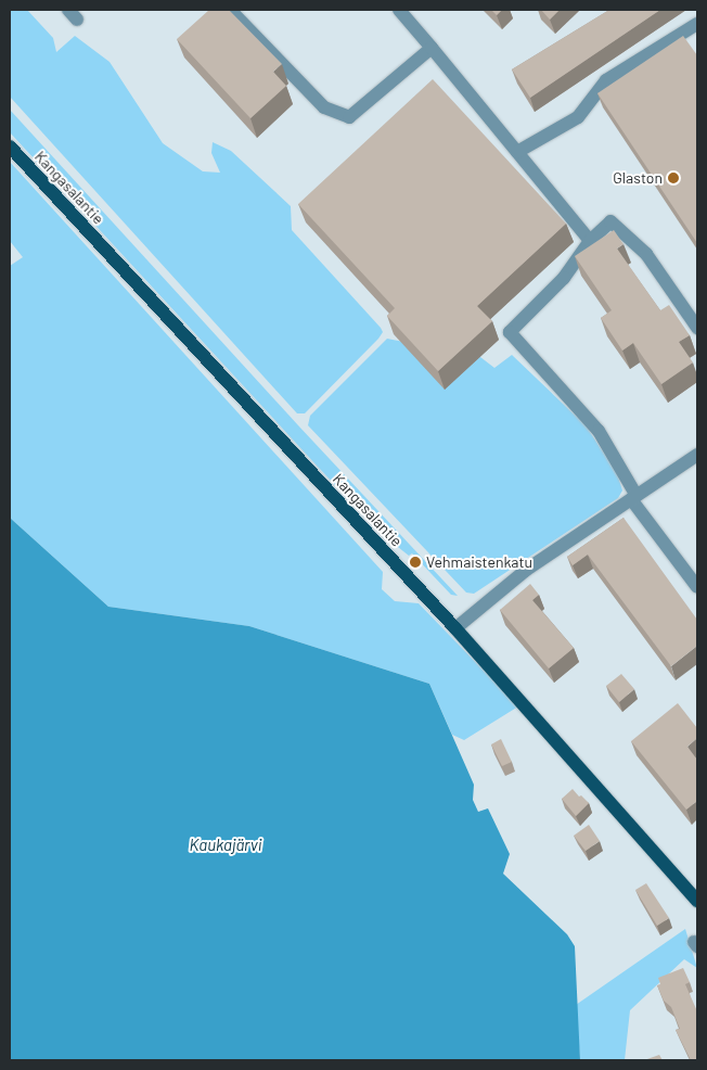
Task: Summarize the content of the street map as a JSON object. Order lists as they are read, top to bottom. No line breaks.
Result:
{"streets":{"main road":["Kangasalantie"]},"water":["Kaukajärvi"],"places":["Glaston","Vehmaistenkatu"]}
